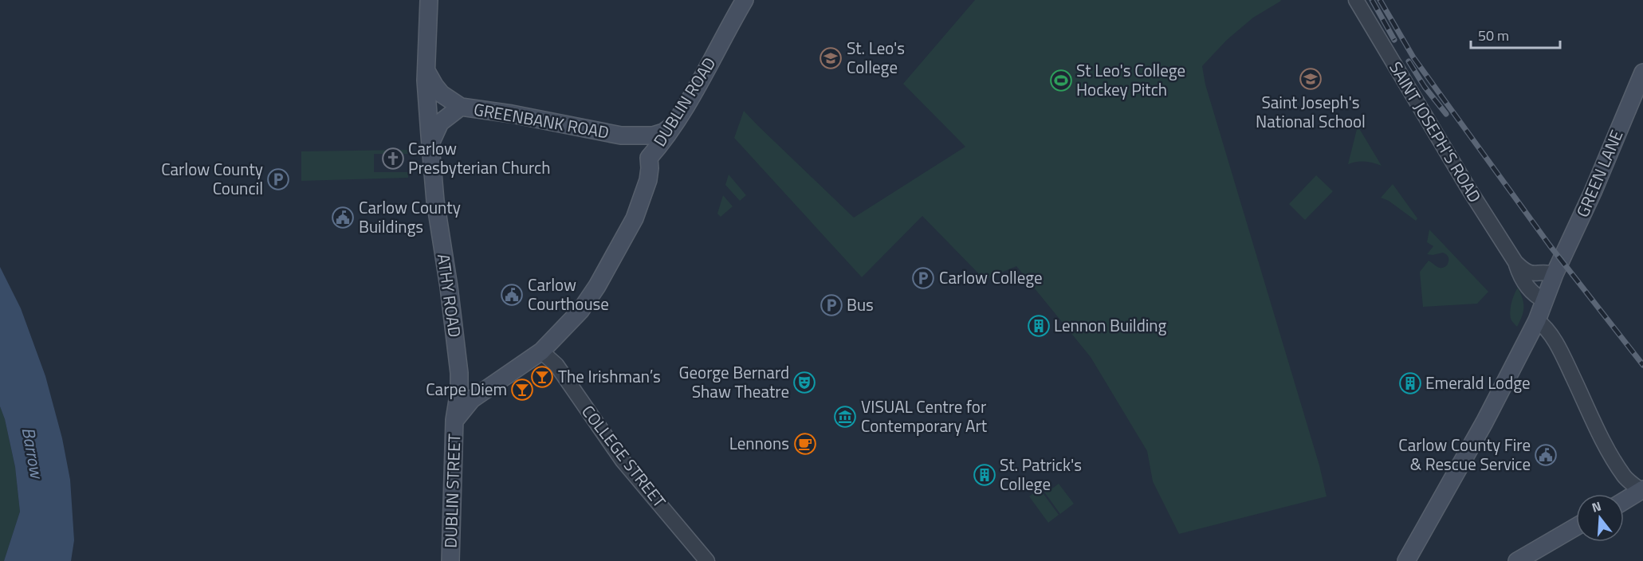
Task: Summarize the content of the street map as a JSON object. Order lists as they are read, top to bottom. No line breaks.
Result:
{"streets":{"main road":["DUBLIN ROAD","GREENBANK ROAD","GREEN LANE","ATHY ROAD","DUBLIN STREET"],"street":["SAINT JOSEPH'S ROAD","COLLEGE STREET"]},"crossings":[["DUBLIN ROAD","GREENBANK ROAD"],["DUBLIN ROAD","ATHY ROAD"],["DUBLIN ROAD","COLLEGE STREET"],["DUBLIN ROAD","DUBLIN STREET"],["GREENBANK ROAD","ATHY ROAD"],["SAINT JOSEPH'S ROAD","GREEN LANE"],["ATHY ROAD","DUBLIN STREET"]],"water":["Barrow"],"places":{"school or university":["St. Leo's College","Saint Joseph's National School"],"sports":["St Leo's College Hockey Pitch"],"church":["Carlow Presbyterian Church"],"parking":["Carlow County Council","Carlow College","Bus"],"public building":["Carlow County Buildings","Carlow Courthouse","Carlow County Fire & Rescue Service"],"building":["Lennon Building","Emerald Lodge","St. Patrick's College"],"bar":["The Irishman’s","Carpe Diem"],"theatre":["George Bernard Shaw Theatre"],"museum":["VISUAL Centre for Contemporary Art"],"cafe":["Lennons"]},"scale_bar":"50 m","north":"top"}
